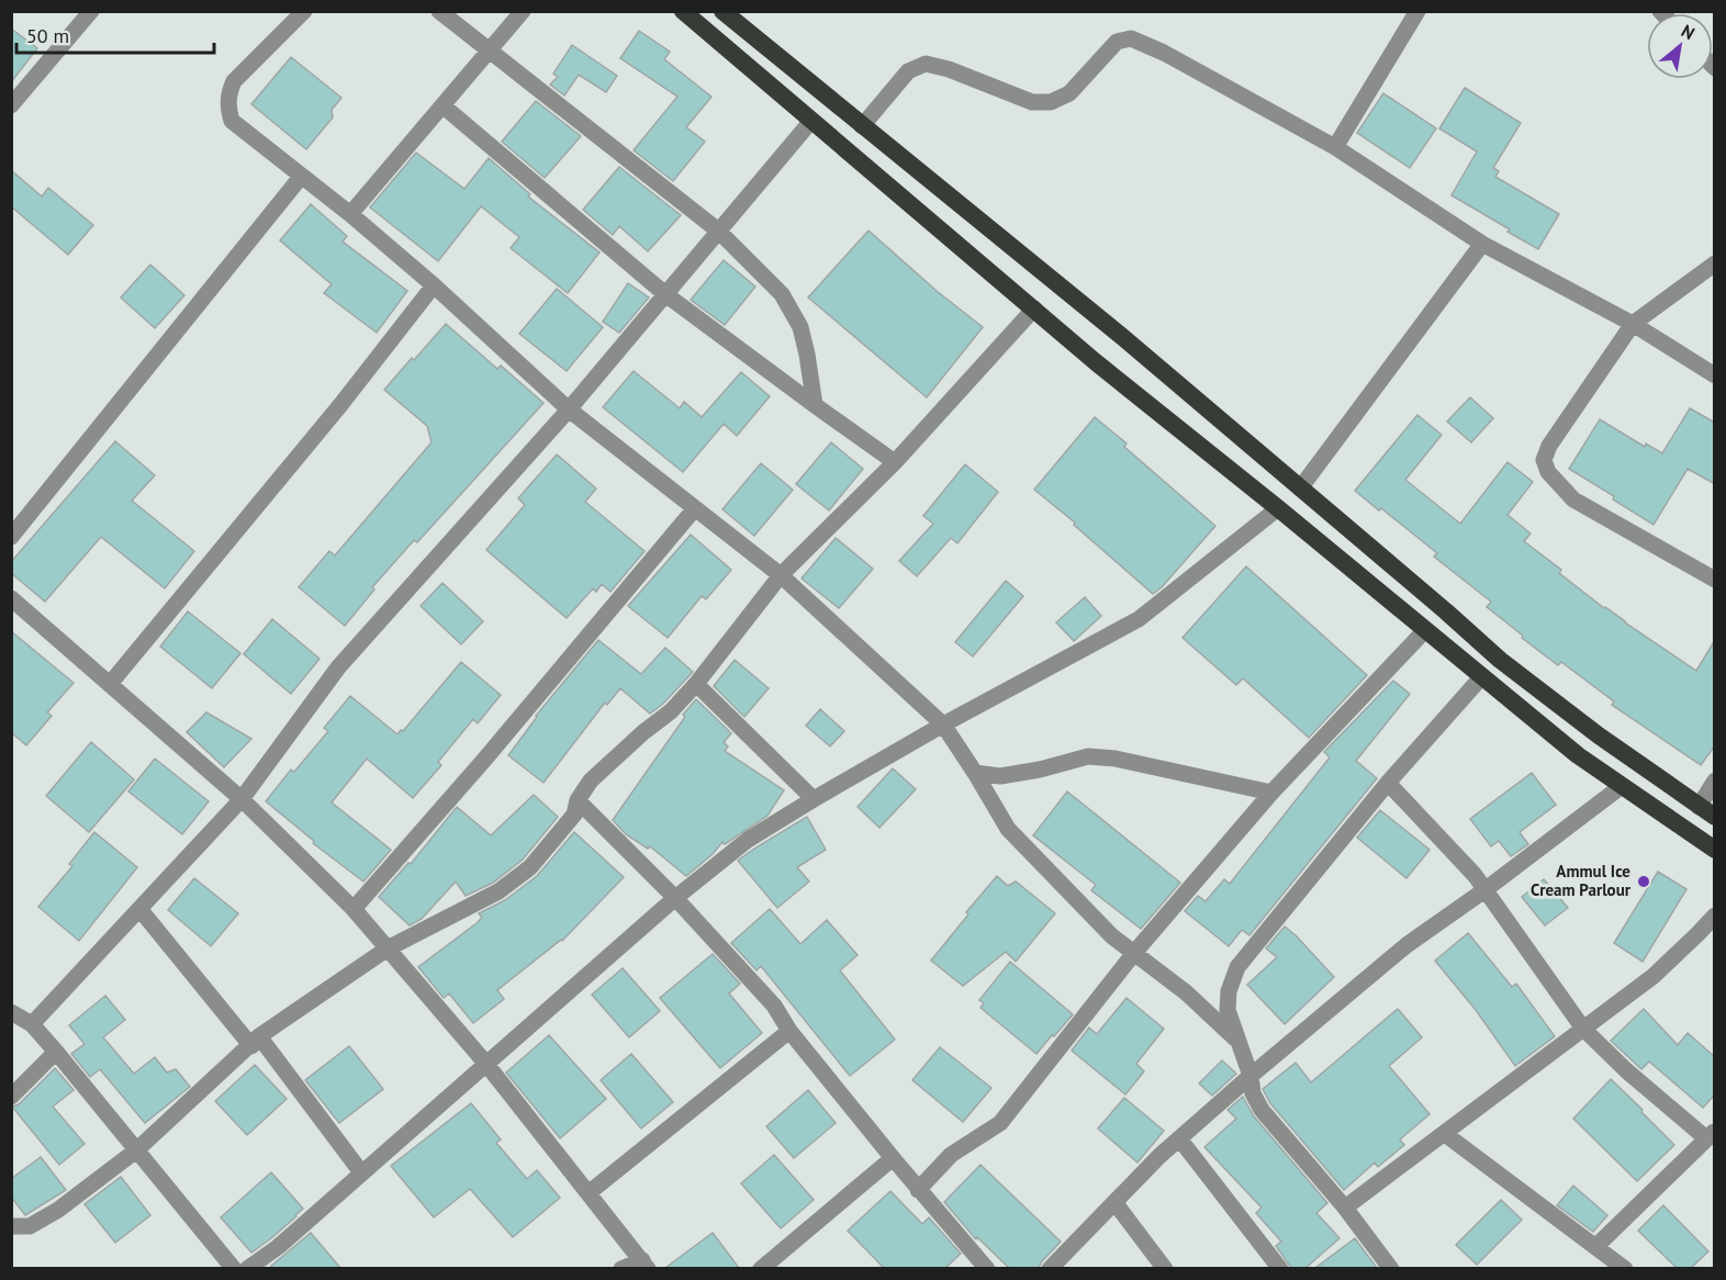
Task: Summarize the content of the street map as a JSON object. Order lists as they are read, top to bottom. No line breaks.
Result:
{"places":["Ammul Ice Cream Parlour"],"scale_bar":"50 m","north":"top right"}
